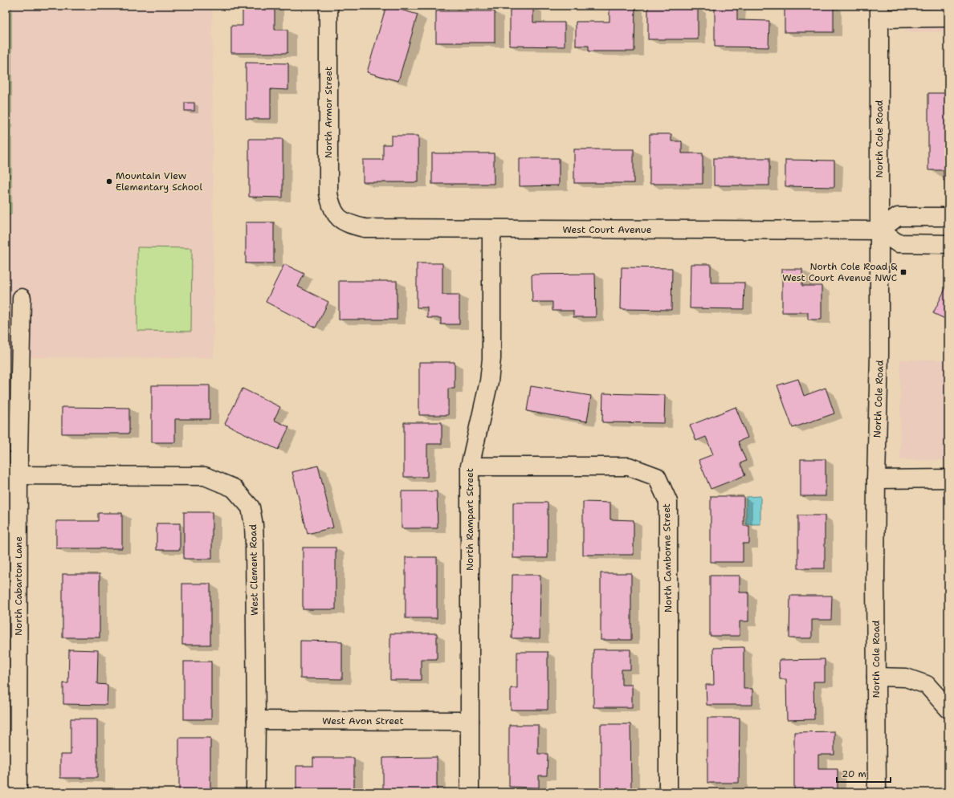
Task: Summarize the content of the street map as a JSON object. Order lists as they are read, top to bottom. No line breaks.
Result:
{"streets":{"street":["North Armor Street","North Cole Road","West Court Avenue","North Rampart Street","North Camborne Street","West Clement Road","North Cabarton Lane","West Avon Street"]},"crossings":[["North Armor Street","West Court Avenue"],["North Cole Road","West Court Avenue"],["West Court Avenue","North Rampart Street"],["North Rampart Street","North Camborne Street"],["North Rampart Street","West Avon Street"],["West Clement Road","North Cabarton Lane"],["West Clement Road","West Avon Street"]],"places":{"other":["Mountain View Elementary School"],"transit":["North Cole Road & West Court Avenue NWC"]},"scale_bar":"20 m"}
